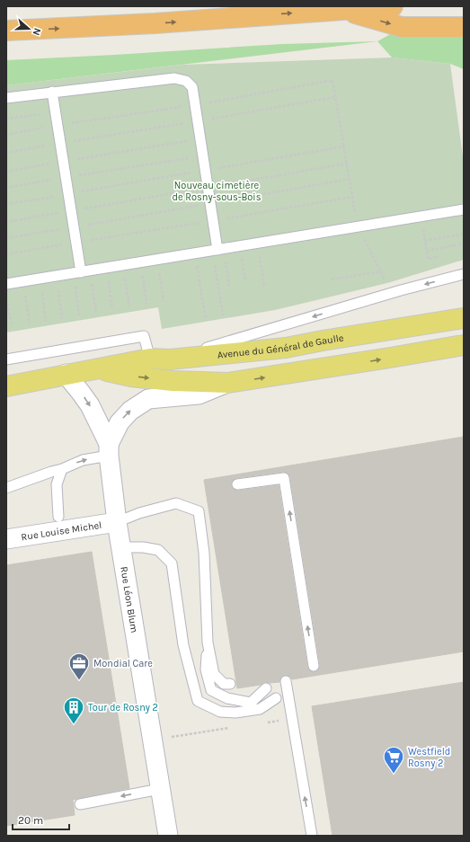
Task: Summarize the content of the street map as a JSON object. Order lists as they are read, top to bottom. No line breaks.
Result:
{"streets":{"main road":["Avenue du Général de Gaulle"],"street":["Rue Louise Michel","Rue Léon Blum"]},"crossings":[["Avenue du Général de Gaulle","Rue Léon Blum"],["Rue Louise Michel","Rue Léon Blum"]],"parks":["Nouveau cimetière de Rosny-sous-Bois"],"places":{"office":["Mondial Care"],"building":["Tour de Rosny 2"],"supermarket":["Westfield Rosny 2"]},"scale_bar":"20 m","north":"right"}
